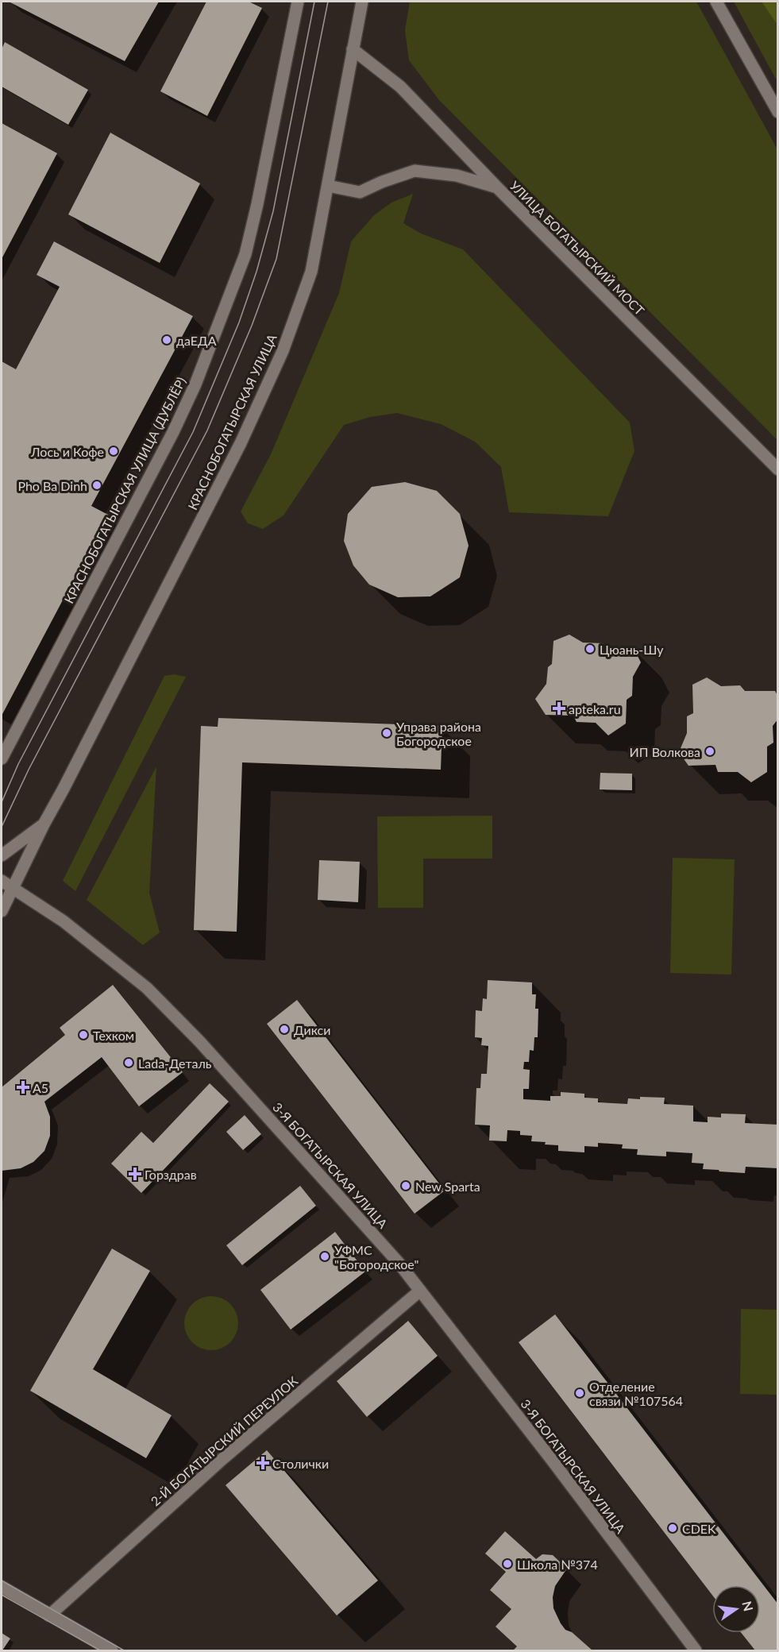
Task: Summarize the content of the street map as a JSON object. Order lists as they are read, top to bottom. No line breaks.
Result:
{"streets":{"street":["УЛИЦА БОГАТЫРСКИЙ МОСТ","КРАСНОБОГАТЫРСКАЯ УЛИЦА","КРАСНОБОГАТЫРСКАЯ УЛИЦА (ДУБЛЁР)","3-Я БОГАТЫРСКАЯ УЛИЦА","2-Й БОГАТЫРСКИЙ ПЕРЕУЛОК"]},"crossings":[["УЛИЦА БОГАТЫРСКИЙ МОСТ","КРАСНОБОГАТЫРСКАЯ УЛИЦА"],["КРАСНОБОГАТЫРСКАЯ УЛИЦА","3-Я БОГАТЫРСКАЯ УЛИЦА"],["3-Я БОГАТЫРСКАЯ УЛИЦА","2-Й БОГАТЫРСКИЙ ПЕРЕУЛОК"]],"places":{"other":["даЕДА","Лось и Кофе","Pho Ba Dinh","Цюань-Шу","Управа района Богородское","ИП Волкова","Дикси","Техком","Lada-Деталь","New Sparta","УФМС \"Богородское\"","Отделение связи №107564","CDEK","Школа №374"],"health":["apteka.ru","A5","Горздрав","Столички"]},"north":"right"}
